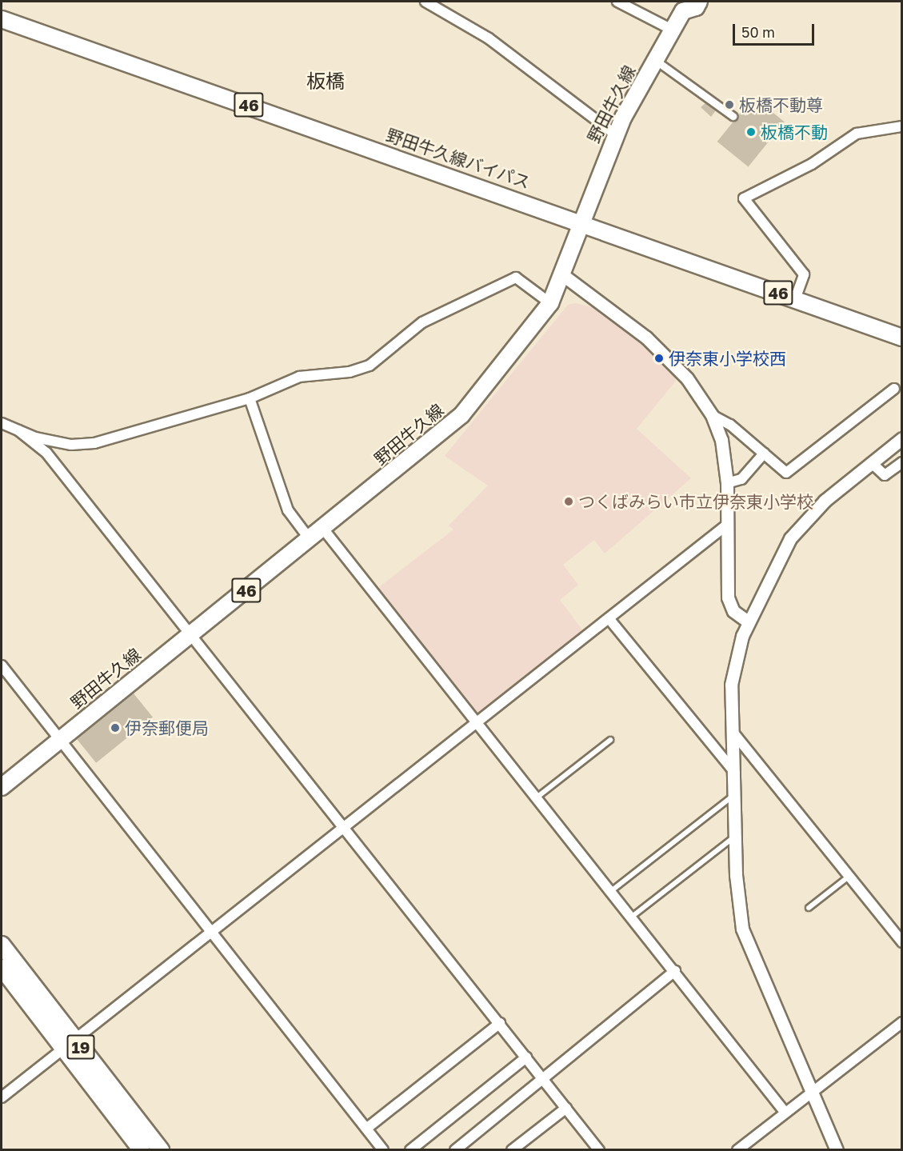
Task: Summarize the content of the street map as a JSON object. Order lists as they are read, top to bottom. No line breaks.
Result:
{"streets":{"main road":["野田牛久線","46","野田牛久線バイパス","19"]},"crossings":[["野田牛久線","野田牛久線バイパス"]],"districts":["板橋"],"places":["板橋不動尊","板橋不動","伊奈東小学校西","つくばみらい市立伊奈東小学校","伊奈郵便局"],"scale_bar":"50 m"}
